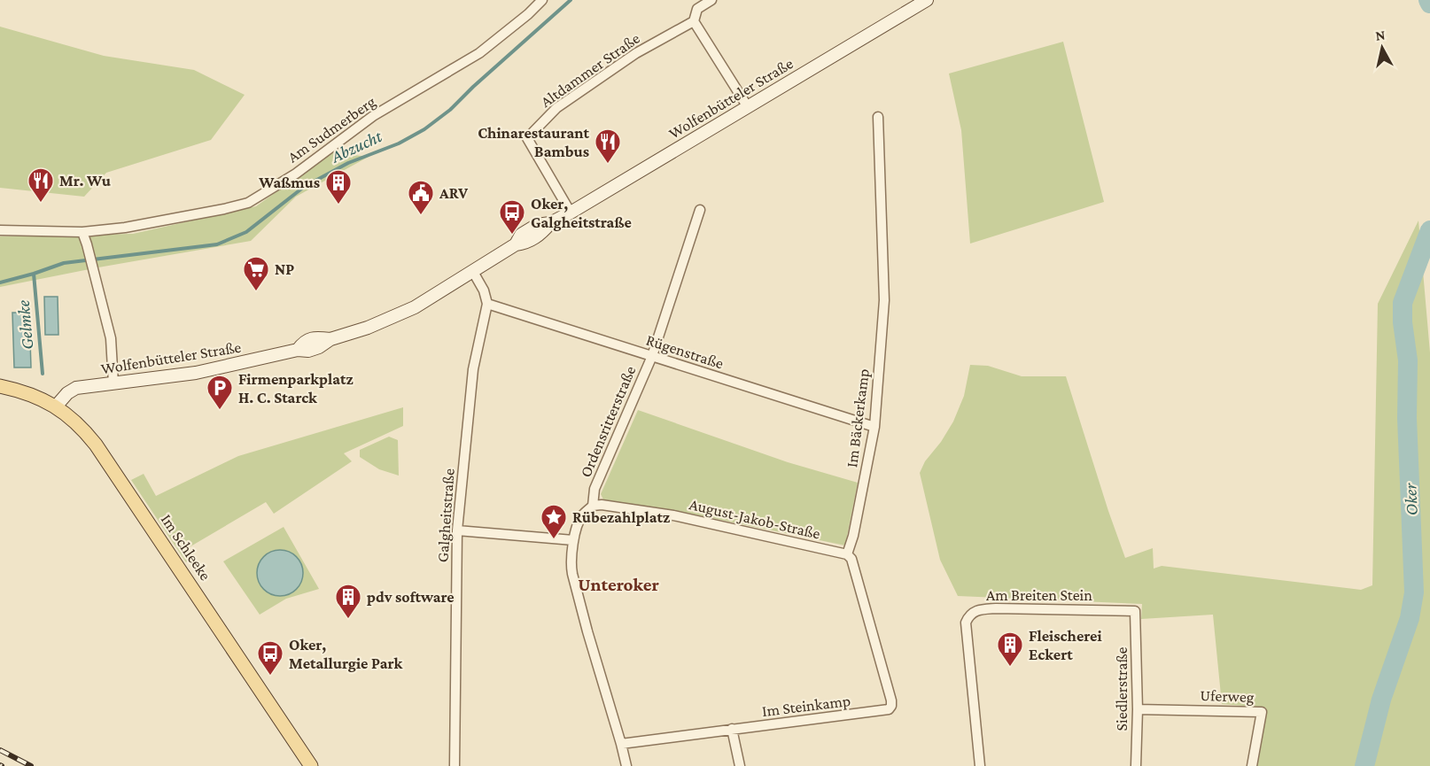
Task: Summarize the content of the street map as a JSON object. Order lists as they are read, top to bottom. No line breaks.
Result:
{"streets":{"main road":["Wolfenbütteler Straße","Im Schleeke"],"street":["Altdammer Straße","Am Sudmerberg","Rügenstraße","Im Bäckerkamp","Ordensritterstraße","Galgheitstraße","August-Jakob-Straße","Am Breiten Stein","Siedlerstraße","Uferweg","Im Steinkamp"]},"crossings":[["Altdammer Straße","Wolfenbütteler Straße"],["Wolfenbütteler Straße","Im Schleeke"],["Rügenstraße","Im Bäckerkamp"],["Rügenstraße","Ordensritterstraße"],["Rügenstraße","Galgheitstraße"],["Im Bäckerkamp","August-Jakob-Straße"],["Im Bäckerkamp","Im Steinkamp"],["Ordensritterstraße","August-Jakob-Straße"],["Ordensritterstraße","Im Steinkamp"],["August-Jakob-Straße","Im Steinkamp"],["Am Breiten Stein","Siedlerstraße"],["Siedlerstraße","Uferweg"]],"districts":["Unteroker"],"water":["Abzucht","Gelmke","Oker"],"places":{"restaurant":["Chinarestaurant Bambus","Mr. Wu"],"building":["Waßmus","pdv software","Fleischerei Eckert"],"public building":["ARV"],"bus stop":["Oker, Galgheitstraße","Oker, Metallurgie Park"],"supermarket":["NP"],"parking":["Firmenparkplatz H. C. Starck"],"place":["Rübezahlplatz"]},"north":"top"}
